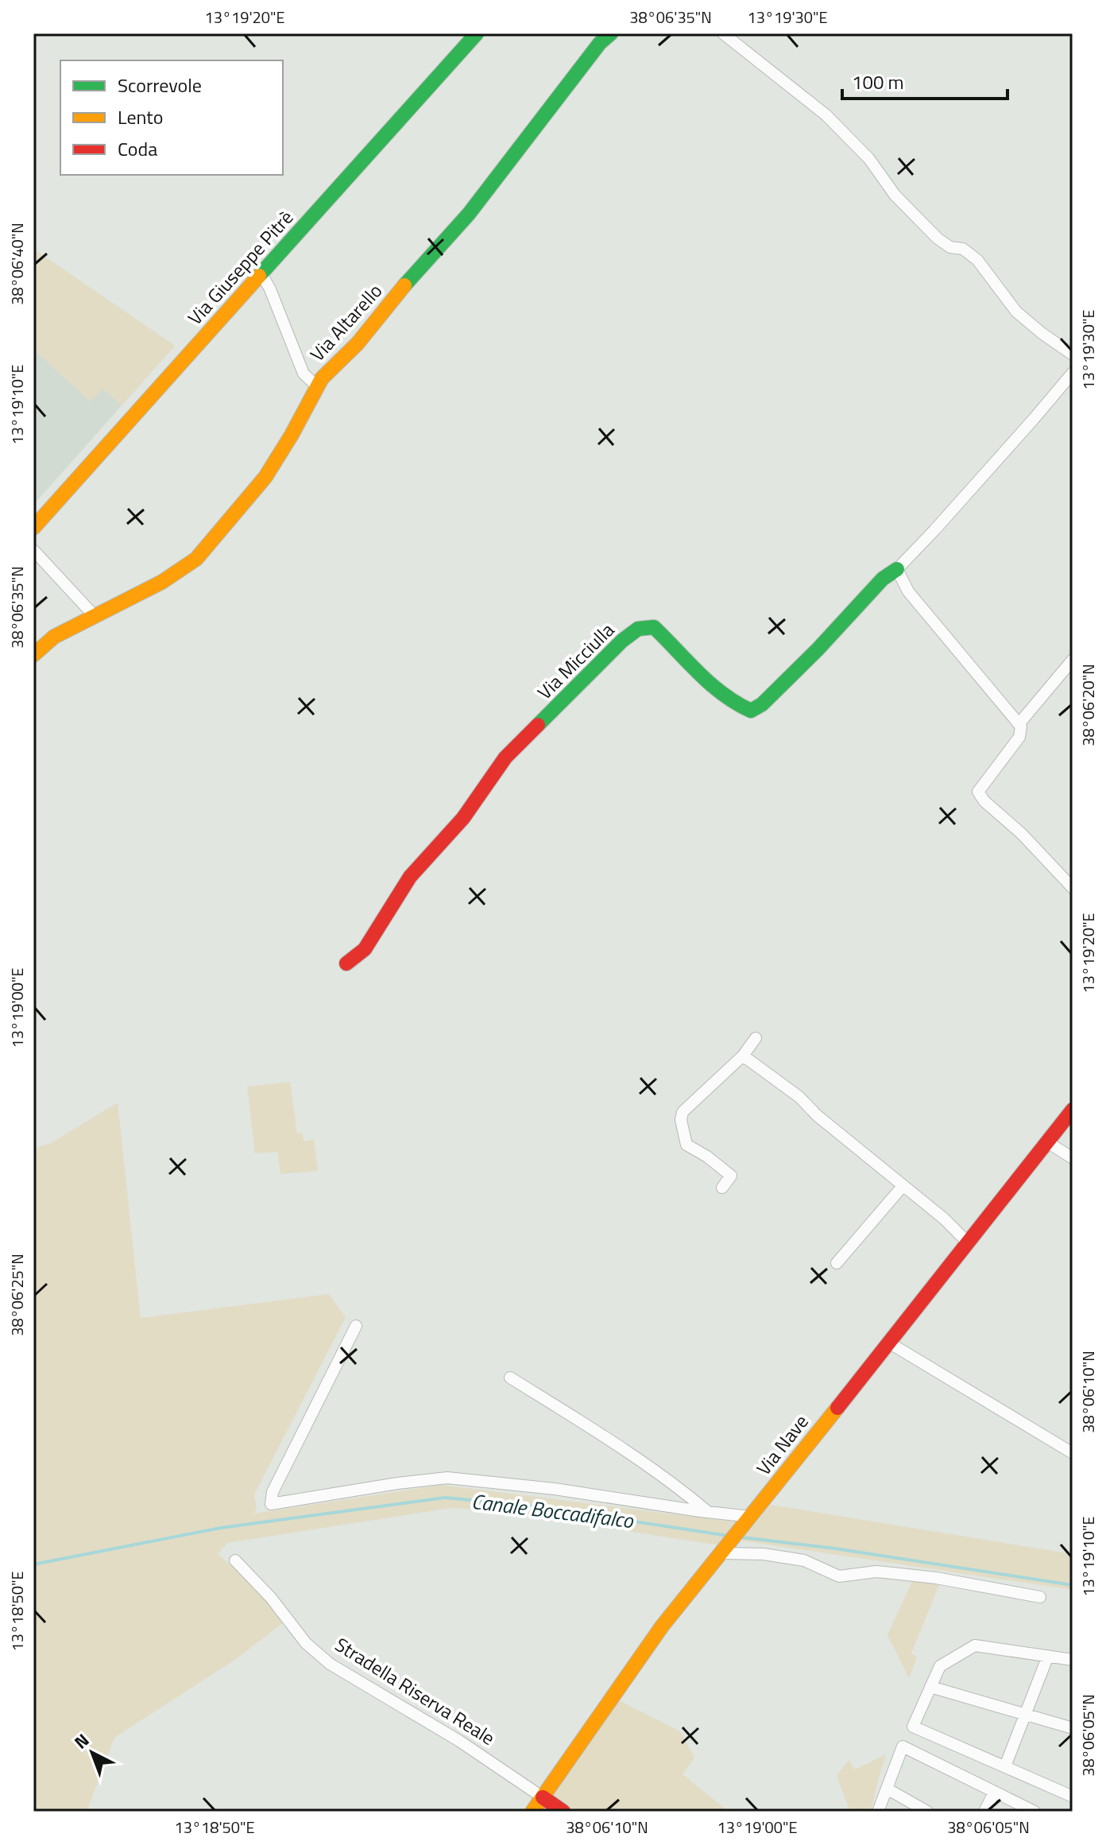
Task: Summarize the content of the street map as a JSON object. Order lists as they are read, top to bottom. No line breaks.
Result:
{"streets":{"street":["Via Giuseppe Pitrè","Via Altarello","Via Micciulla","Via Nave","Stradella Riserva Reale"]},"crossings":[["Via Nave","Stradella Riserva Reale"]],"water":["Canale Boccadifalco"],"legend":["Scorrevole","Lento","Coda"],"scale_bar":"100 m","north":"top left","coordinates":["13°19'20\"E","38°06'35\"N","13°19'30\"E","38°06'40\"N","13°19'10\"E","38°06'20\"N","13°19'00\"E","38°06'25\"N","38°06'10\"N","13°18'50\"E","38°06'05\"N"]}
